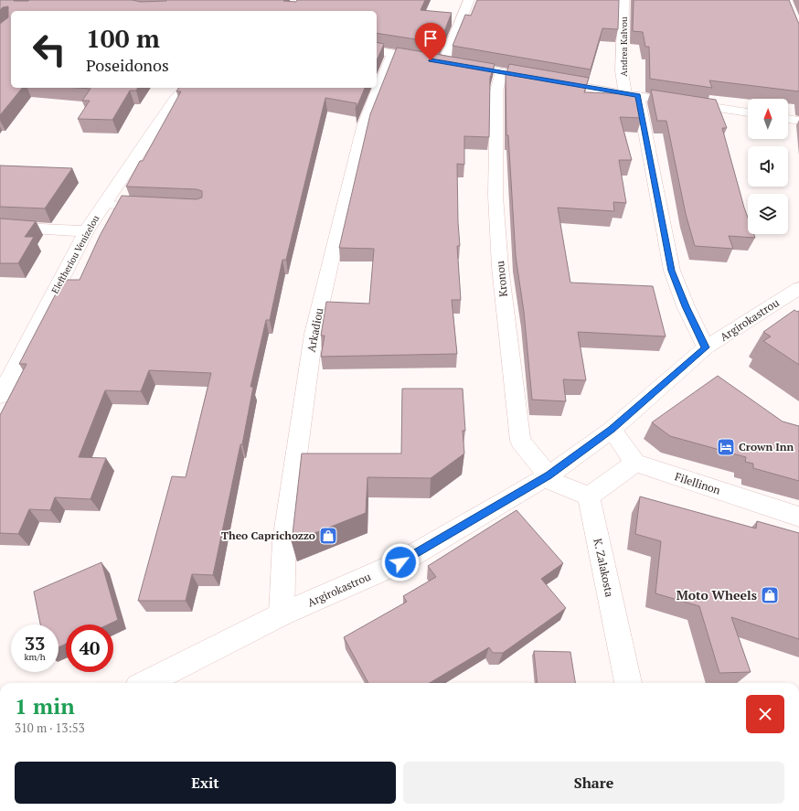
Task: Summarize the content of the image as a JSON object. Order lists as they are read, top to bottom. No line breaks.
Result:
{"streets":{"street":["Andrea Kalvou","Eleftheriou Venizelou","Kronou","Argirokastrou","Arkadiou","Filellinon","K. Zalakosta"]},"crossings":[["Andrea Kalvou","Argirokastrou"],["Kronou","Argirokastrou"],["Argirokastrou","Arkadiou"]],"places":{"hotel":["Crown Inn"],"shop":["Theo Caprichozzo","Moto Wheels"]},"north":"top","page":{"turn":["100 m","Poseidonos"],"speed":"33 km/h","limit":"40","heading":["1 min","310 m · 13:53"],"buttons":["Exit","Share"]}}
